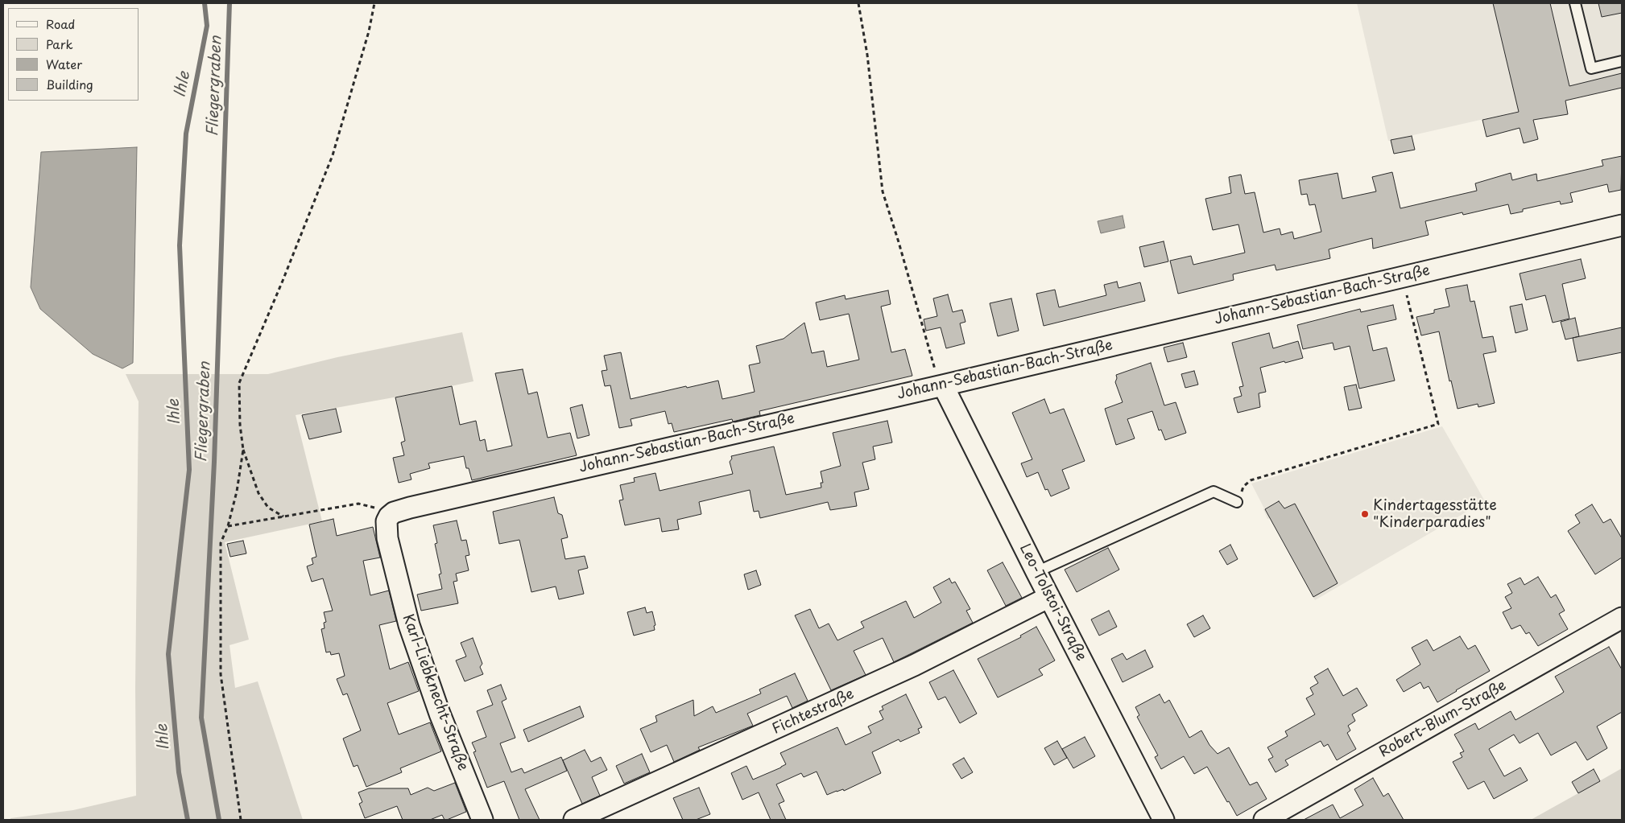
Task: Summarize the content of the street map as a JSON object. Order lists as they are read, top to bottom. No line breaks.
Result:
{"streets":{"street":["Johann-Sebastian-Bach-Straße","Leo-Tolstoi-Straße","Karl-Liebknecht-Straße","Fichtestraße","Robert-Blum-Straße"]},"crossings":[["Johann-Sebastian-Bach-Straße","Leo-Tolstoi-Straße"],["Johann-Sebastian-Bach-Straße","Karl-Liebknecht-Straße"],["Leo-Tolstoi-Straße","Fichtestraße"]],"water":["Ihle","Fliegergraben"],"places":["Kindertagesstätte \"Kinderparadies\""],"legend":["Road","Park","Water","Building"]}
